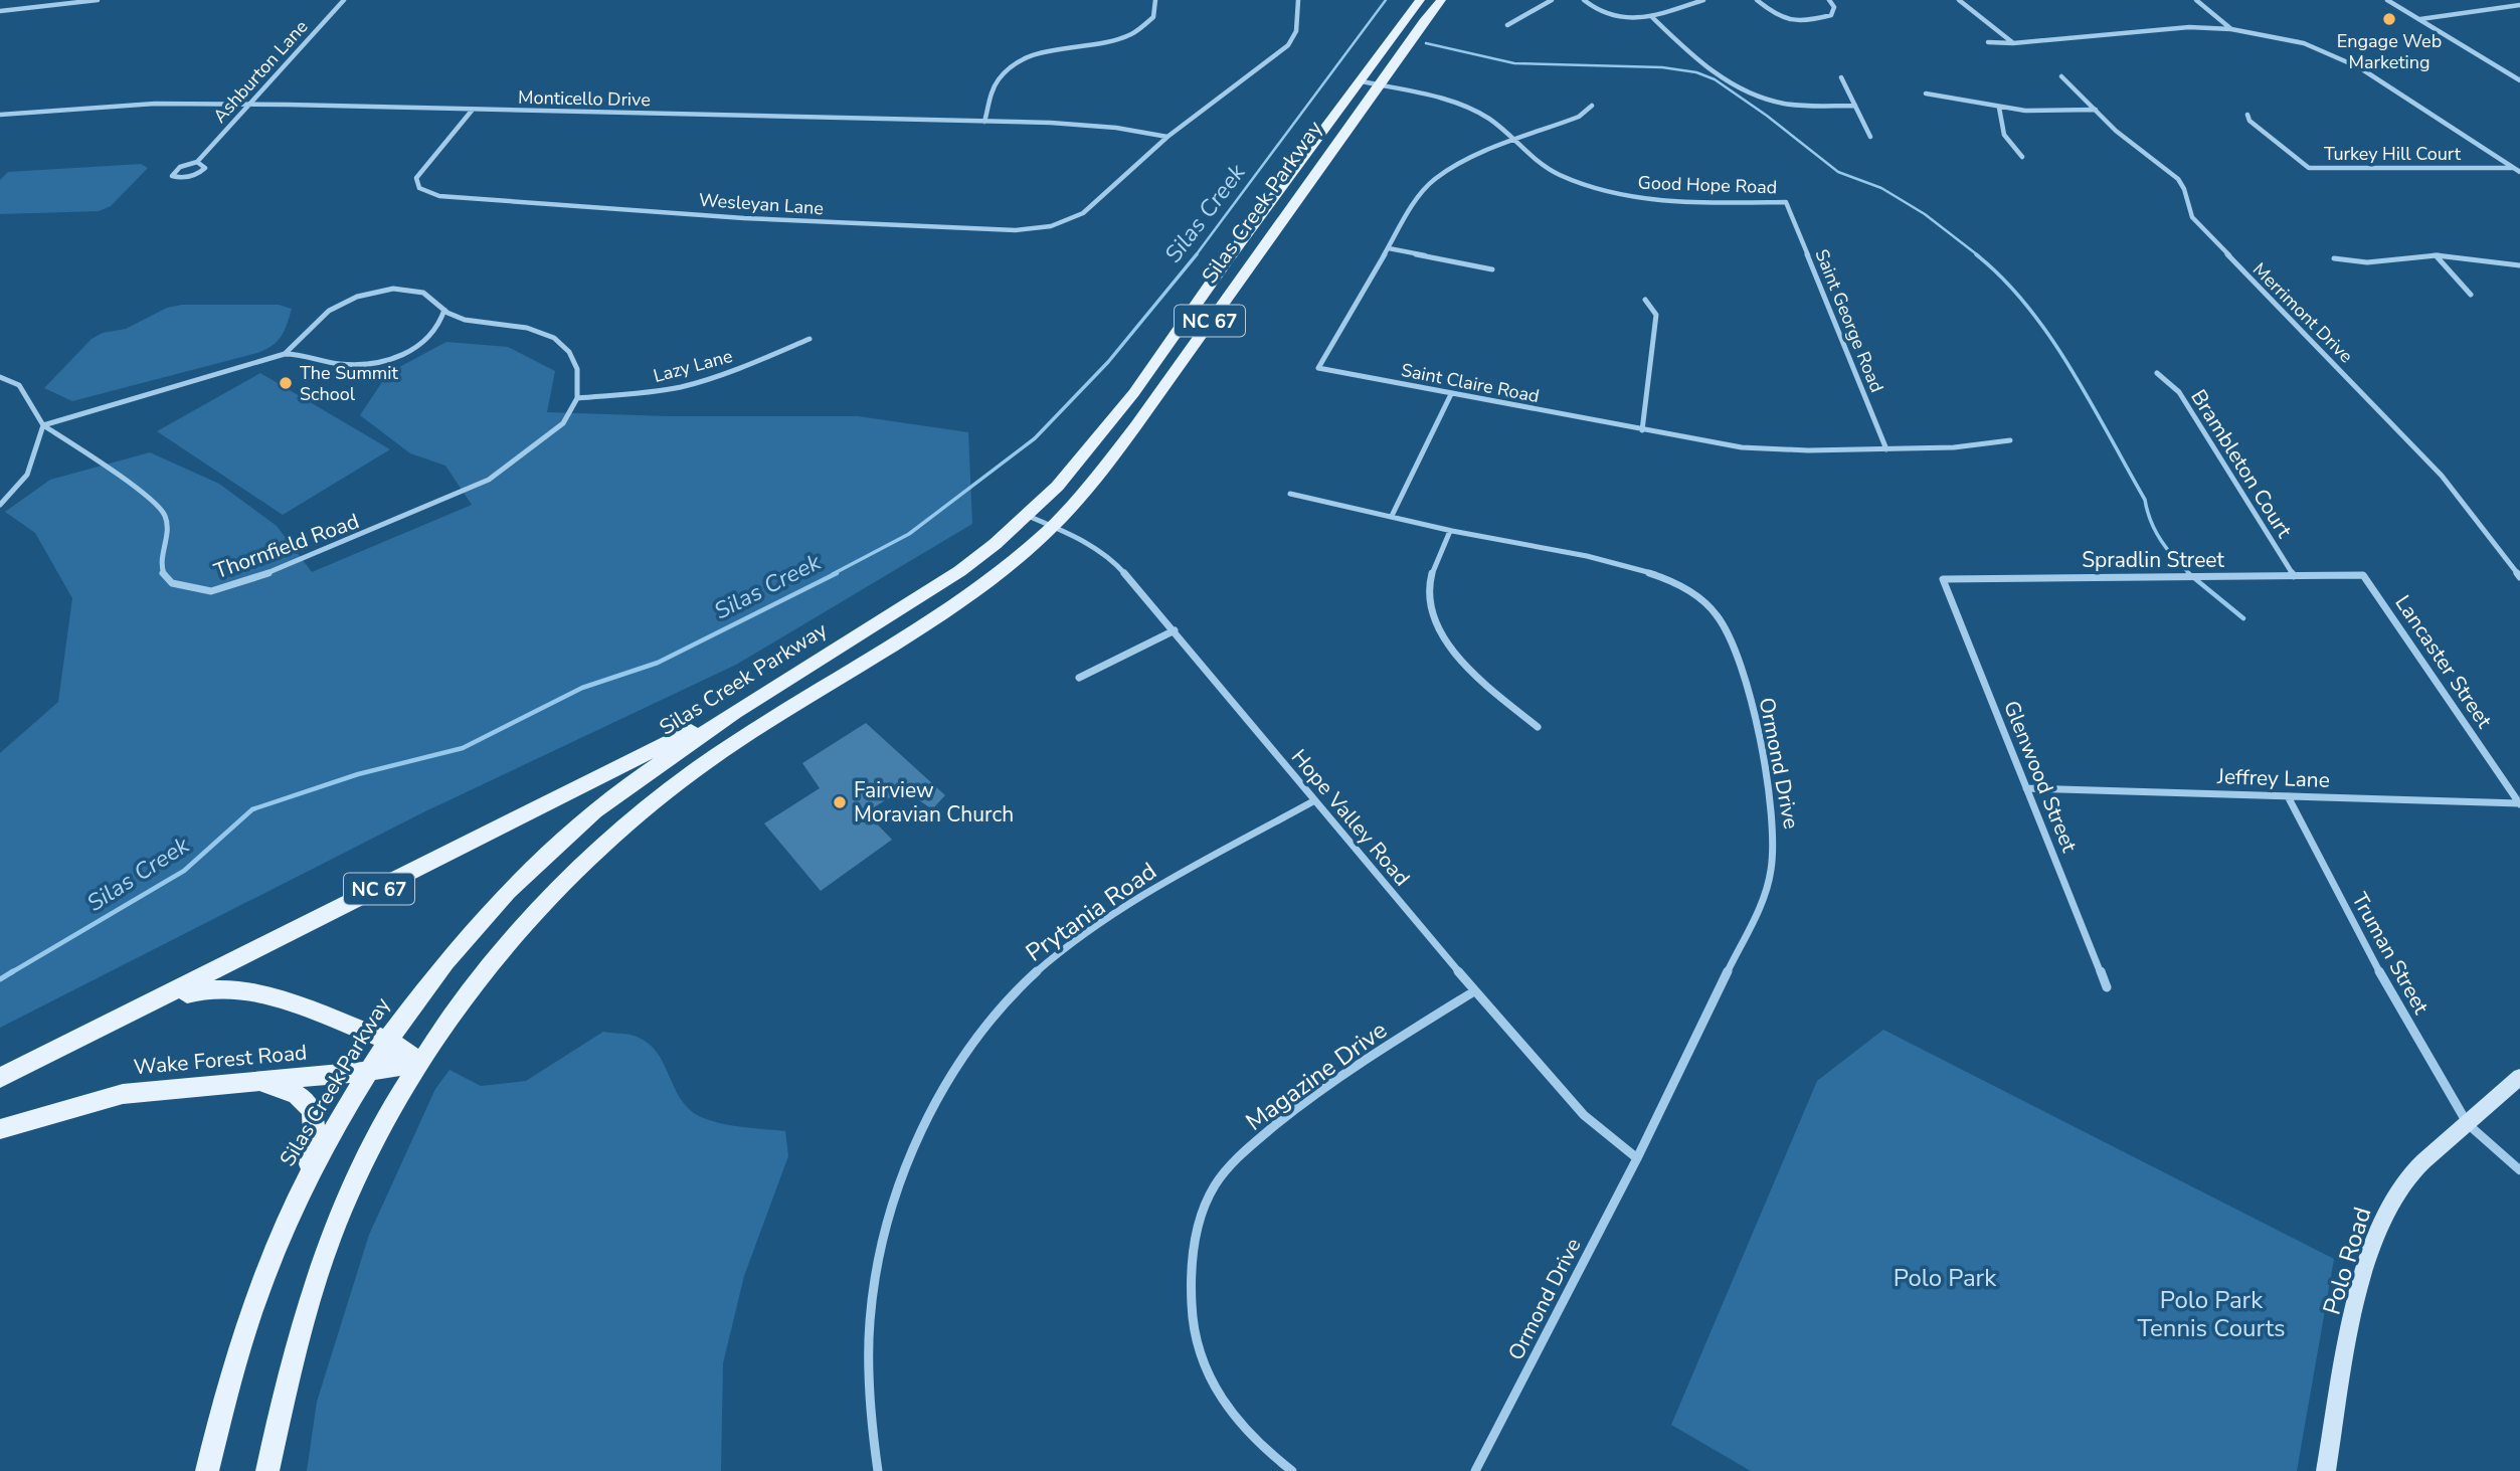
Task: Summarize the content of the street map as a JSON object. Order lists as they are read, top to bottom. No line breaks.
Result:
{"streets":{"main road":["Silas Creek Parkway","NC 67","Wake Forest Road","Polo Road"],"street":["Ashburton Lane","Monticello Drive","Turkey Hill Court","Good Hope Road","Wesleyan Lane","Merrimont Drive","Saint George Road","Lazy Lane","Saint Claire Road","Brambleton Court","Thornfield Road","Spradlin Street","Lancaster Street","Ormond Drive","Glenwood Street","Jeffrey Lane","Hope Valley Road","Prytania Road","Truman Street","Magazine Drive"]},"crossings":[["Ashburton Lane","Monticello Drive"],["Monticello Drive","Wesleyan Lane"],["Good Hope Road","Silas Creek Parkway"],["Good Hope Road","Saint George Road"],["Good Hope Road","Saint Claire Road"],["Silas Creek Parkway","Hope Valley Road"],["Silas Creek Parkway","Wake Forest Road"],["Saint George Road","Saint Claire Road"],["Lazy Lane","Thornfield Road"],["Brambleton Court","Spradlin Street"],["Spradlin Street","Lancaster Street"],["Spradlin Street","Glenwood Street"],["Lancaster Street","Jeffrey Lane"],["Ormond Drive","Hope Valley Road"],["Glenwood Street","Jeffrey Lane"],["Jeffrey Lane","Truman Street"],["Hope Valley Road","Prytania Road"],["Hope Valley Road","Magazine Drive"],["Truman Street","Polo Road"]],"water":["Silas Creek"],"parks":["Polo Park","Polo Park Tennis Courts"],"places":["Engage Web Marketing","The Summit School","Fairview Moravian Church"]}
